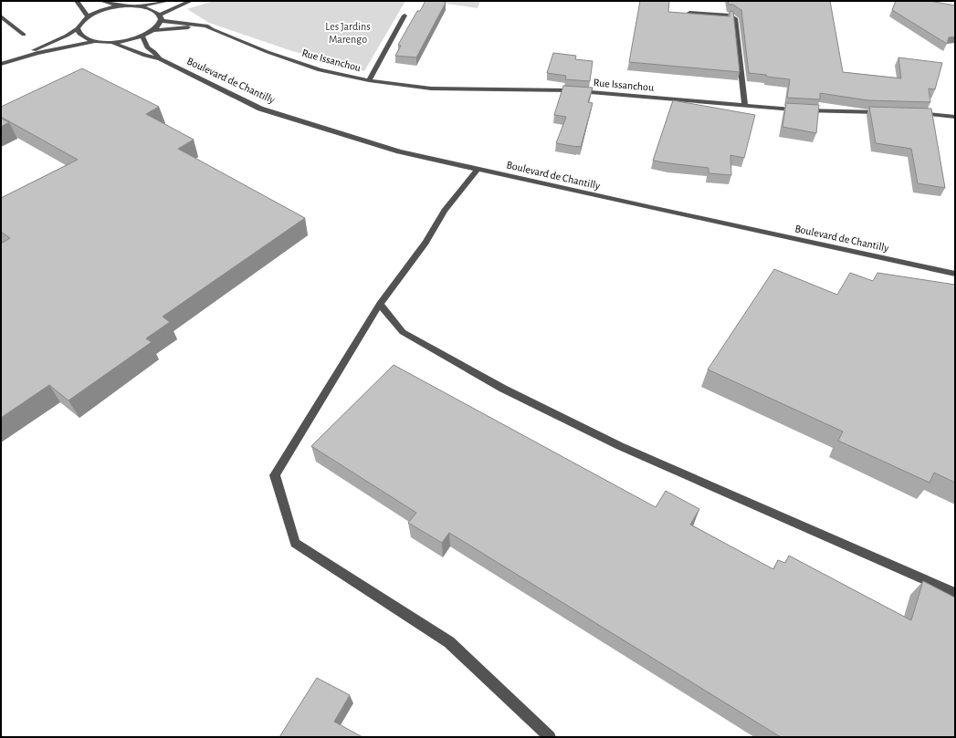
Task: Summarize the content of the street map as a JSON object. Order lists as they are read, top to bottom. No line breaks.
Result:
{"streets":{"street":["Rue Issanchou","Boulevard de Chantilly"]},"parks":["Les Jardins Marengo"]}
